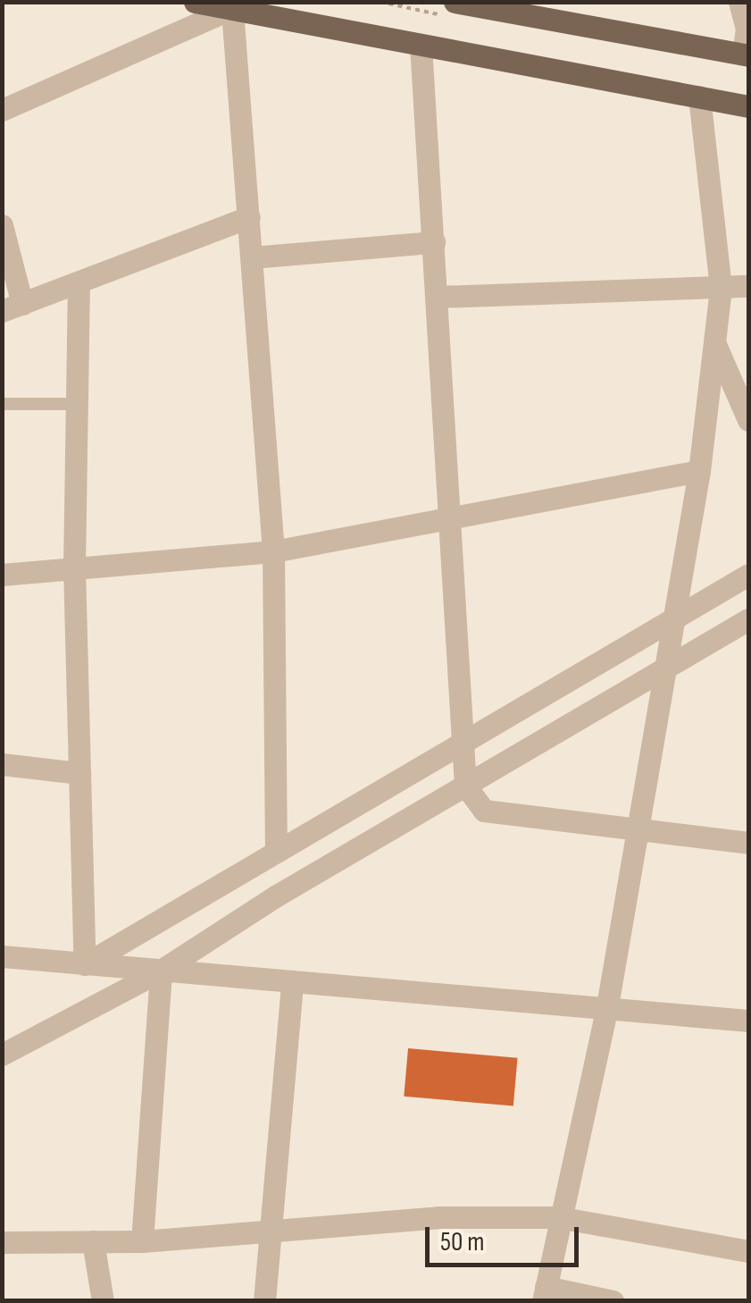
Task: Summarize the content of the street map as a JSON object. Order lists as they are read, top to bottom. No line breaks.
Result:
{"scale_bar":"50 m"}
